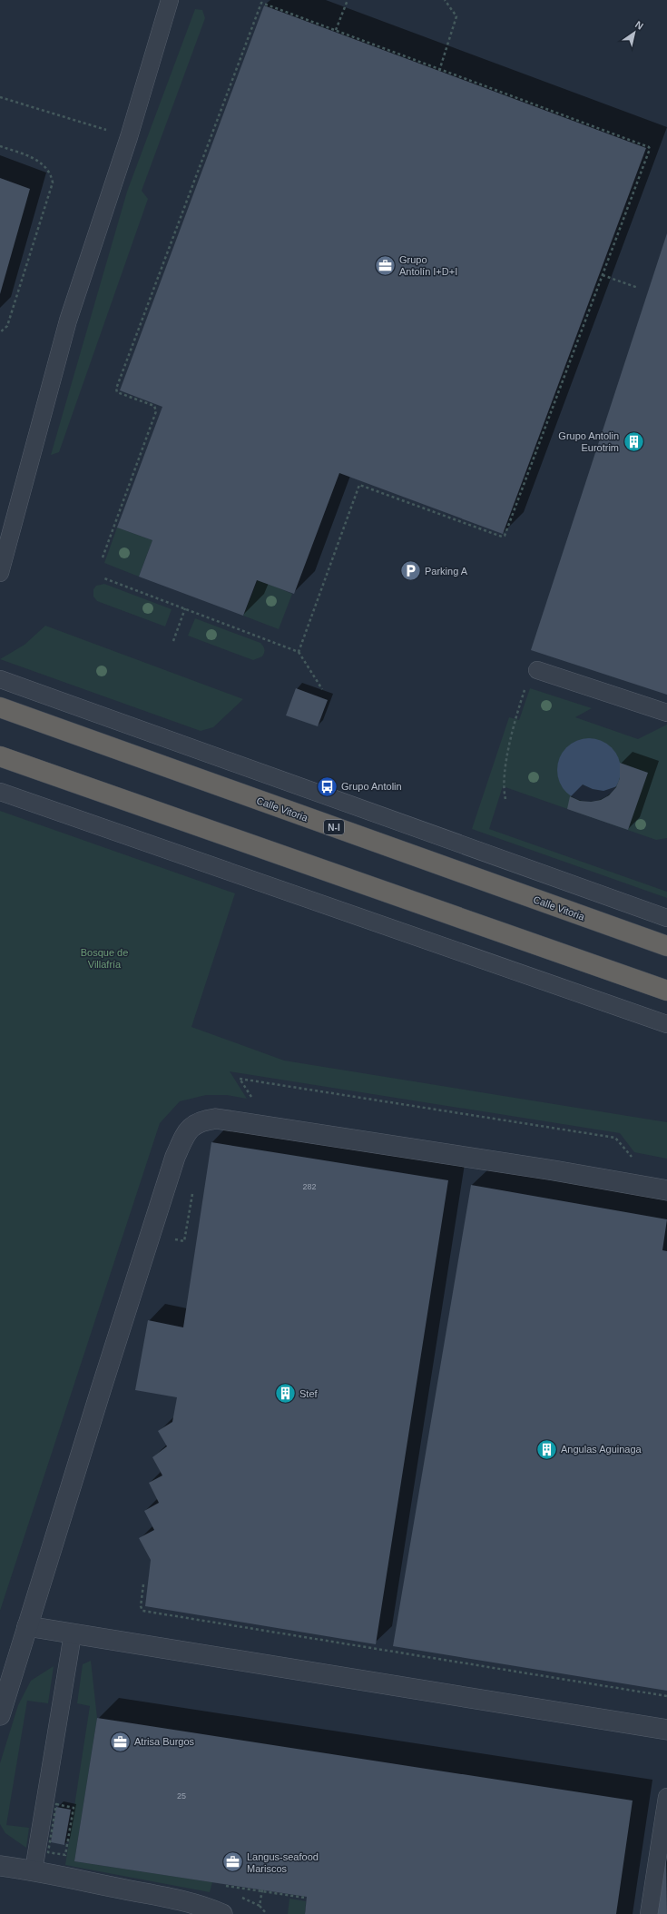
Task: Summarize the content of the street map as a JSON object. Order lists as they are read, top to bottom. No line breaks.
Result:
{"streets":{"highway":["Calle Vitoria","N-I"]},"parks":["Bosque de Villafría"],"places":{"office":["Grupo Antolín I+D+I","Atrisa Burgos","Langus-seafood Mariscos"],"building":["Grupo Antolin Eurotrim","Stef","Angulas Aguinaga"],"parking":["Parking A"],"bus stop":["Grupo Antolin"]},"house_numbers":["282","25"],"north":"top right"}
